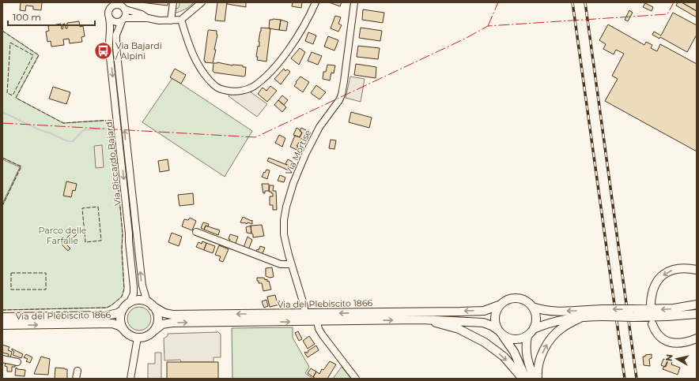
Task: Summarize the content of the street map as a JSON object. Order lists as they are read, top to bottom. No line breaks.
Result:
{"streets":{"main road":["Via del Plebiscito 1866"],"street":["Via Mortise","Via Riccardo Bajardi"]},"crossings":[["Via Mortise","Via del Plebiscito 1866"],["Via Riccardo Bajardi","Via del Plebiscito 1866"]],"parks":["Parco delle Farfalle"],"places":{"bus stop":["Via Bajardi / Alpini"]},"scale_bar":"100 m","north":"left"}
